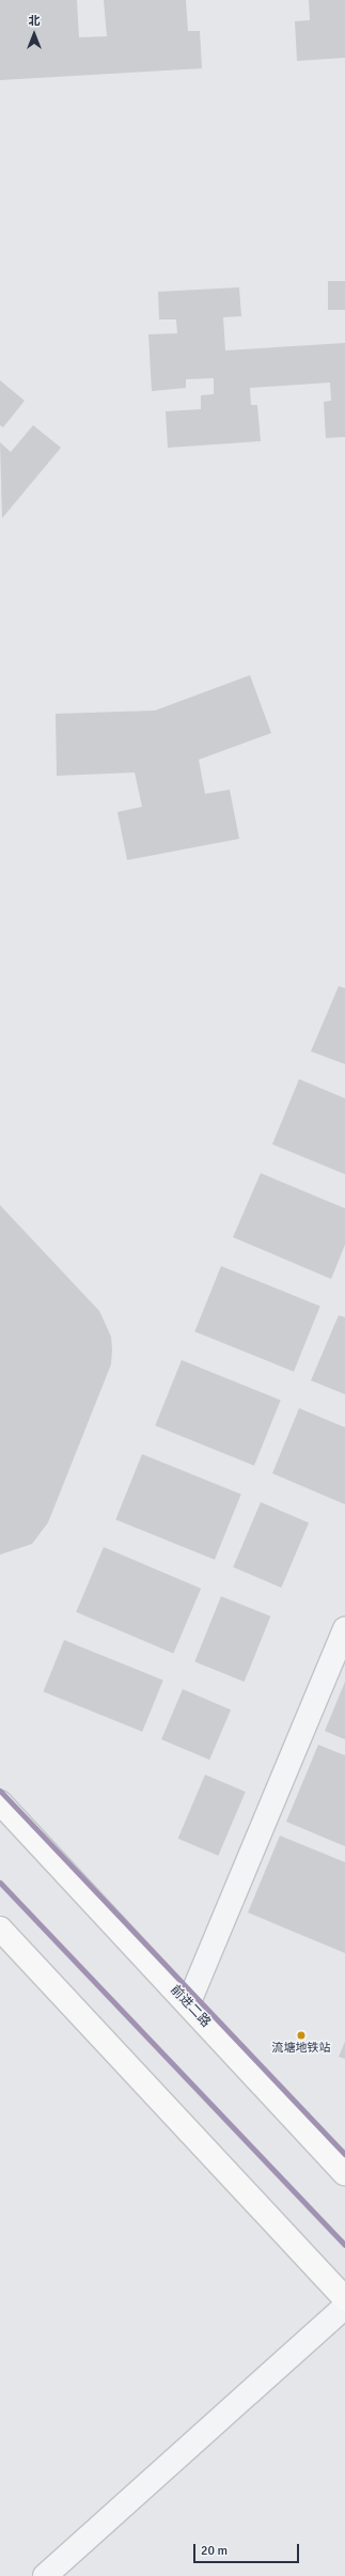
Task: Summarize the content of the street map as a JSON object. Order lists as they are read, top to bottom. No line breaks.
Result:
{"streets":{"main road":["前进二路"]},"places":["流塘地铁站"],"scale_bar":"20 m","north":"top"}
